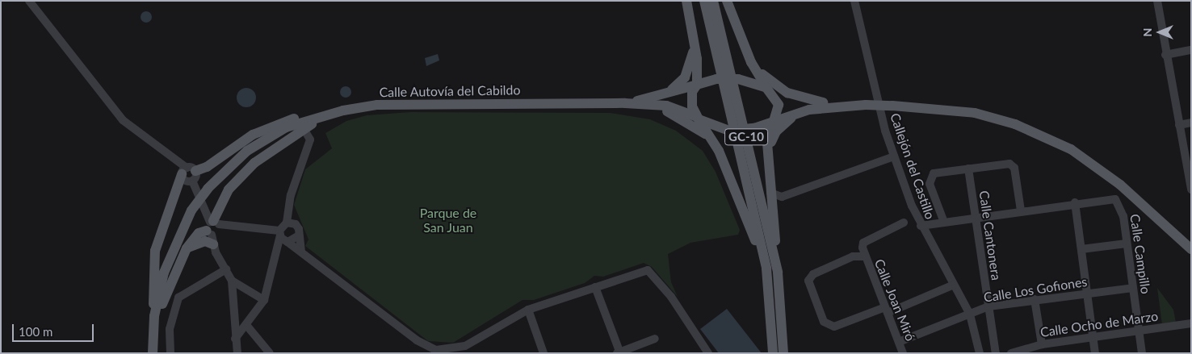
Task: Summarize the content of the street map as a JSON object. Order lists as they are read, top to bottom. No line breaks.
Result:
{"streets":{"main road":["Calle Autovía del Cabildo","GC-10"],"street":["Callejón del Castillo","Calle Cantonera","Calle Campillo","Calle Los Gofiones","Calle Joan Miró","Calle Ocho de Marzo"]},"crossings":[["Callejón del Castillo","Calle Los Gofiones"],["Calle Cantonera","Calle Los Gofiones"],["Calle Campillo","Calle Los Gofiones"],["Calle Campillo","Calle Ocho de Marzo"],["Calle Los Gofiones","Calle Joan Miró"]],"parks":["Parque de San Juan"],"scale_bar":"100 m","north":"left"}
